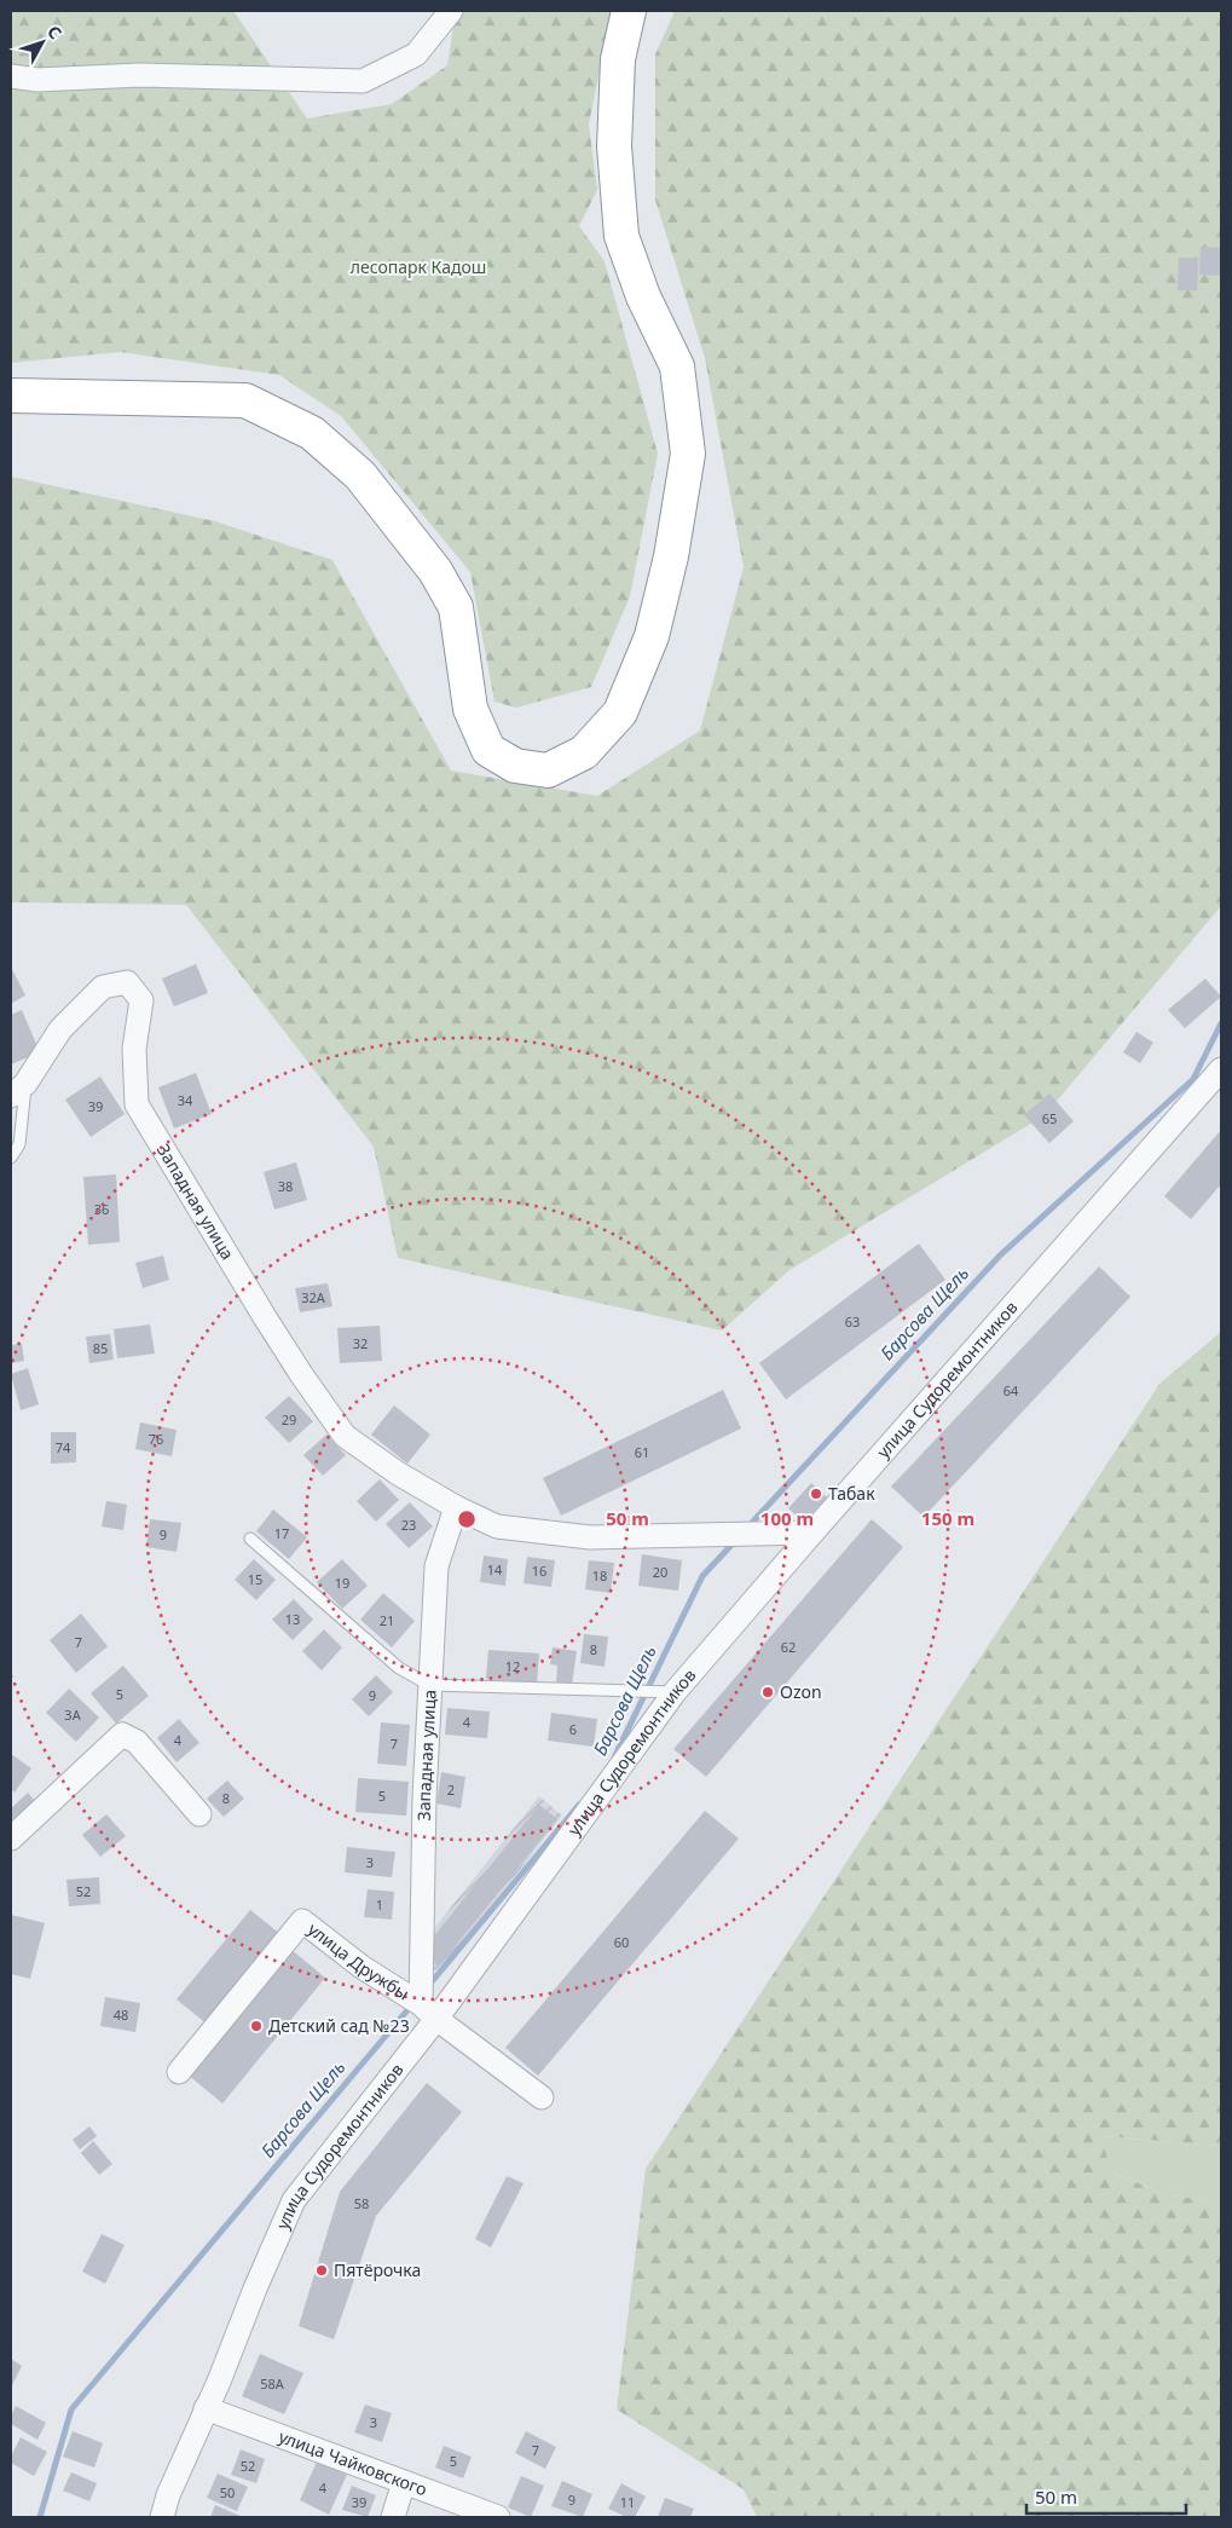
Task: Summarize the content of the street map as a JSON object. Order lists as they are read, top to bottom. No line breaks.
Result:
{"streets":{"street":["Западная улица","улица Судоремонтников","улица Дружбы","улица Чайковского"]},"crossings":[["Западная улица","улица Судоремонтников"],["Западная улица","улица Дружбы"],["улица Судоремонтников","улица Дружбы"],["улица Судоремонтников","улица Чайковского"]],"water":["Барсова Щель"],"parks":["лесопарк Кадош"],"places":["Табак","Ozon","Детский сад №23","Пятёрочка"],"house_numbers":["34","39","65","38","36","32А","63","32","85","64","29","76","74","61","23","17","9","14","16","20","18","15","19","13","21","7","62","8","12","5","9","3А","4","6","4","7","2","5","8","3","52","1","60","48","58","58А","3","7","5","52","4","50","9","39","11"],"scale_bar":"50 m","north":"top right","rings":["50 m","100 m","150 m"]}
